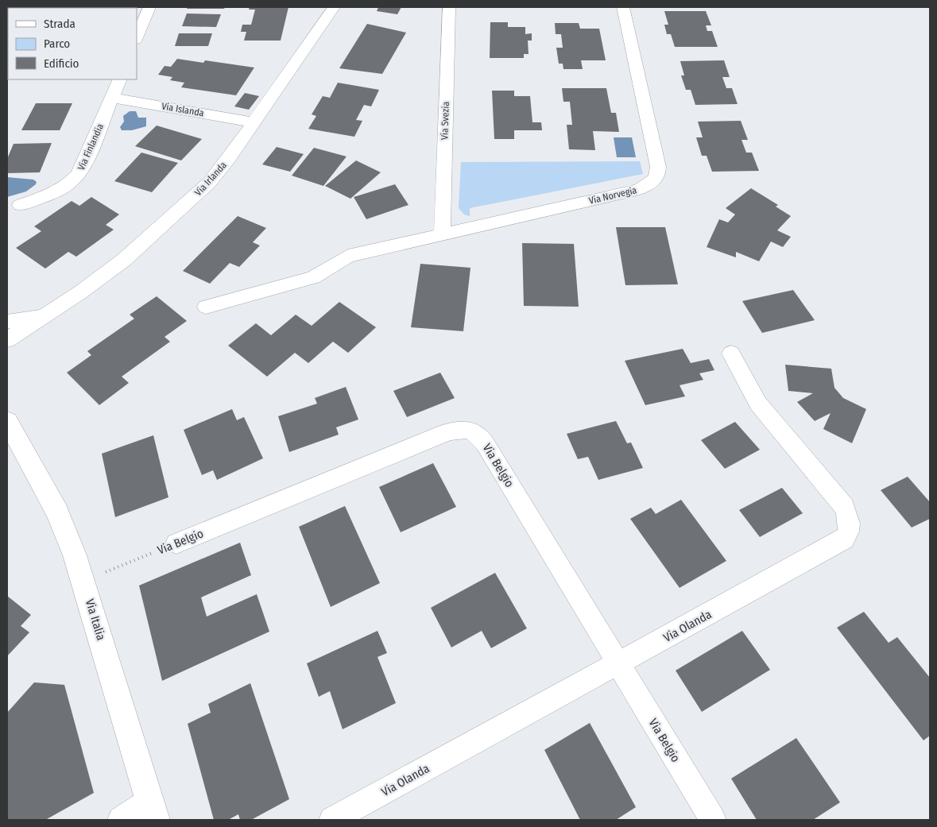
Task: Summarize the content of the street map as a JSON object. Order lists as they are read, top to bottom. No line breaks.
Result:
{"streets":{"street":["Via Islanda","Via Svezia","Via Finlandia","Via Irlanda","Via Norvegia","Via Belgio","Via Italia","Via Olanda"]},"crossings":[["Via Islanda","Via Finlandia"],["Via Islanda","Via Irlanda"],["Via Svezia","Via Norvegia"],["Via Belgio","Via Italia"],["Via Belgio","Via Olanda"]],"legend":["Strada","Parco","Edificio"]}
